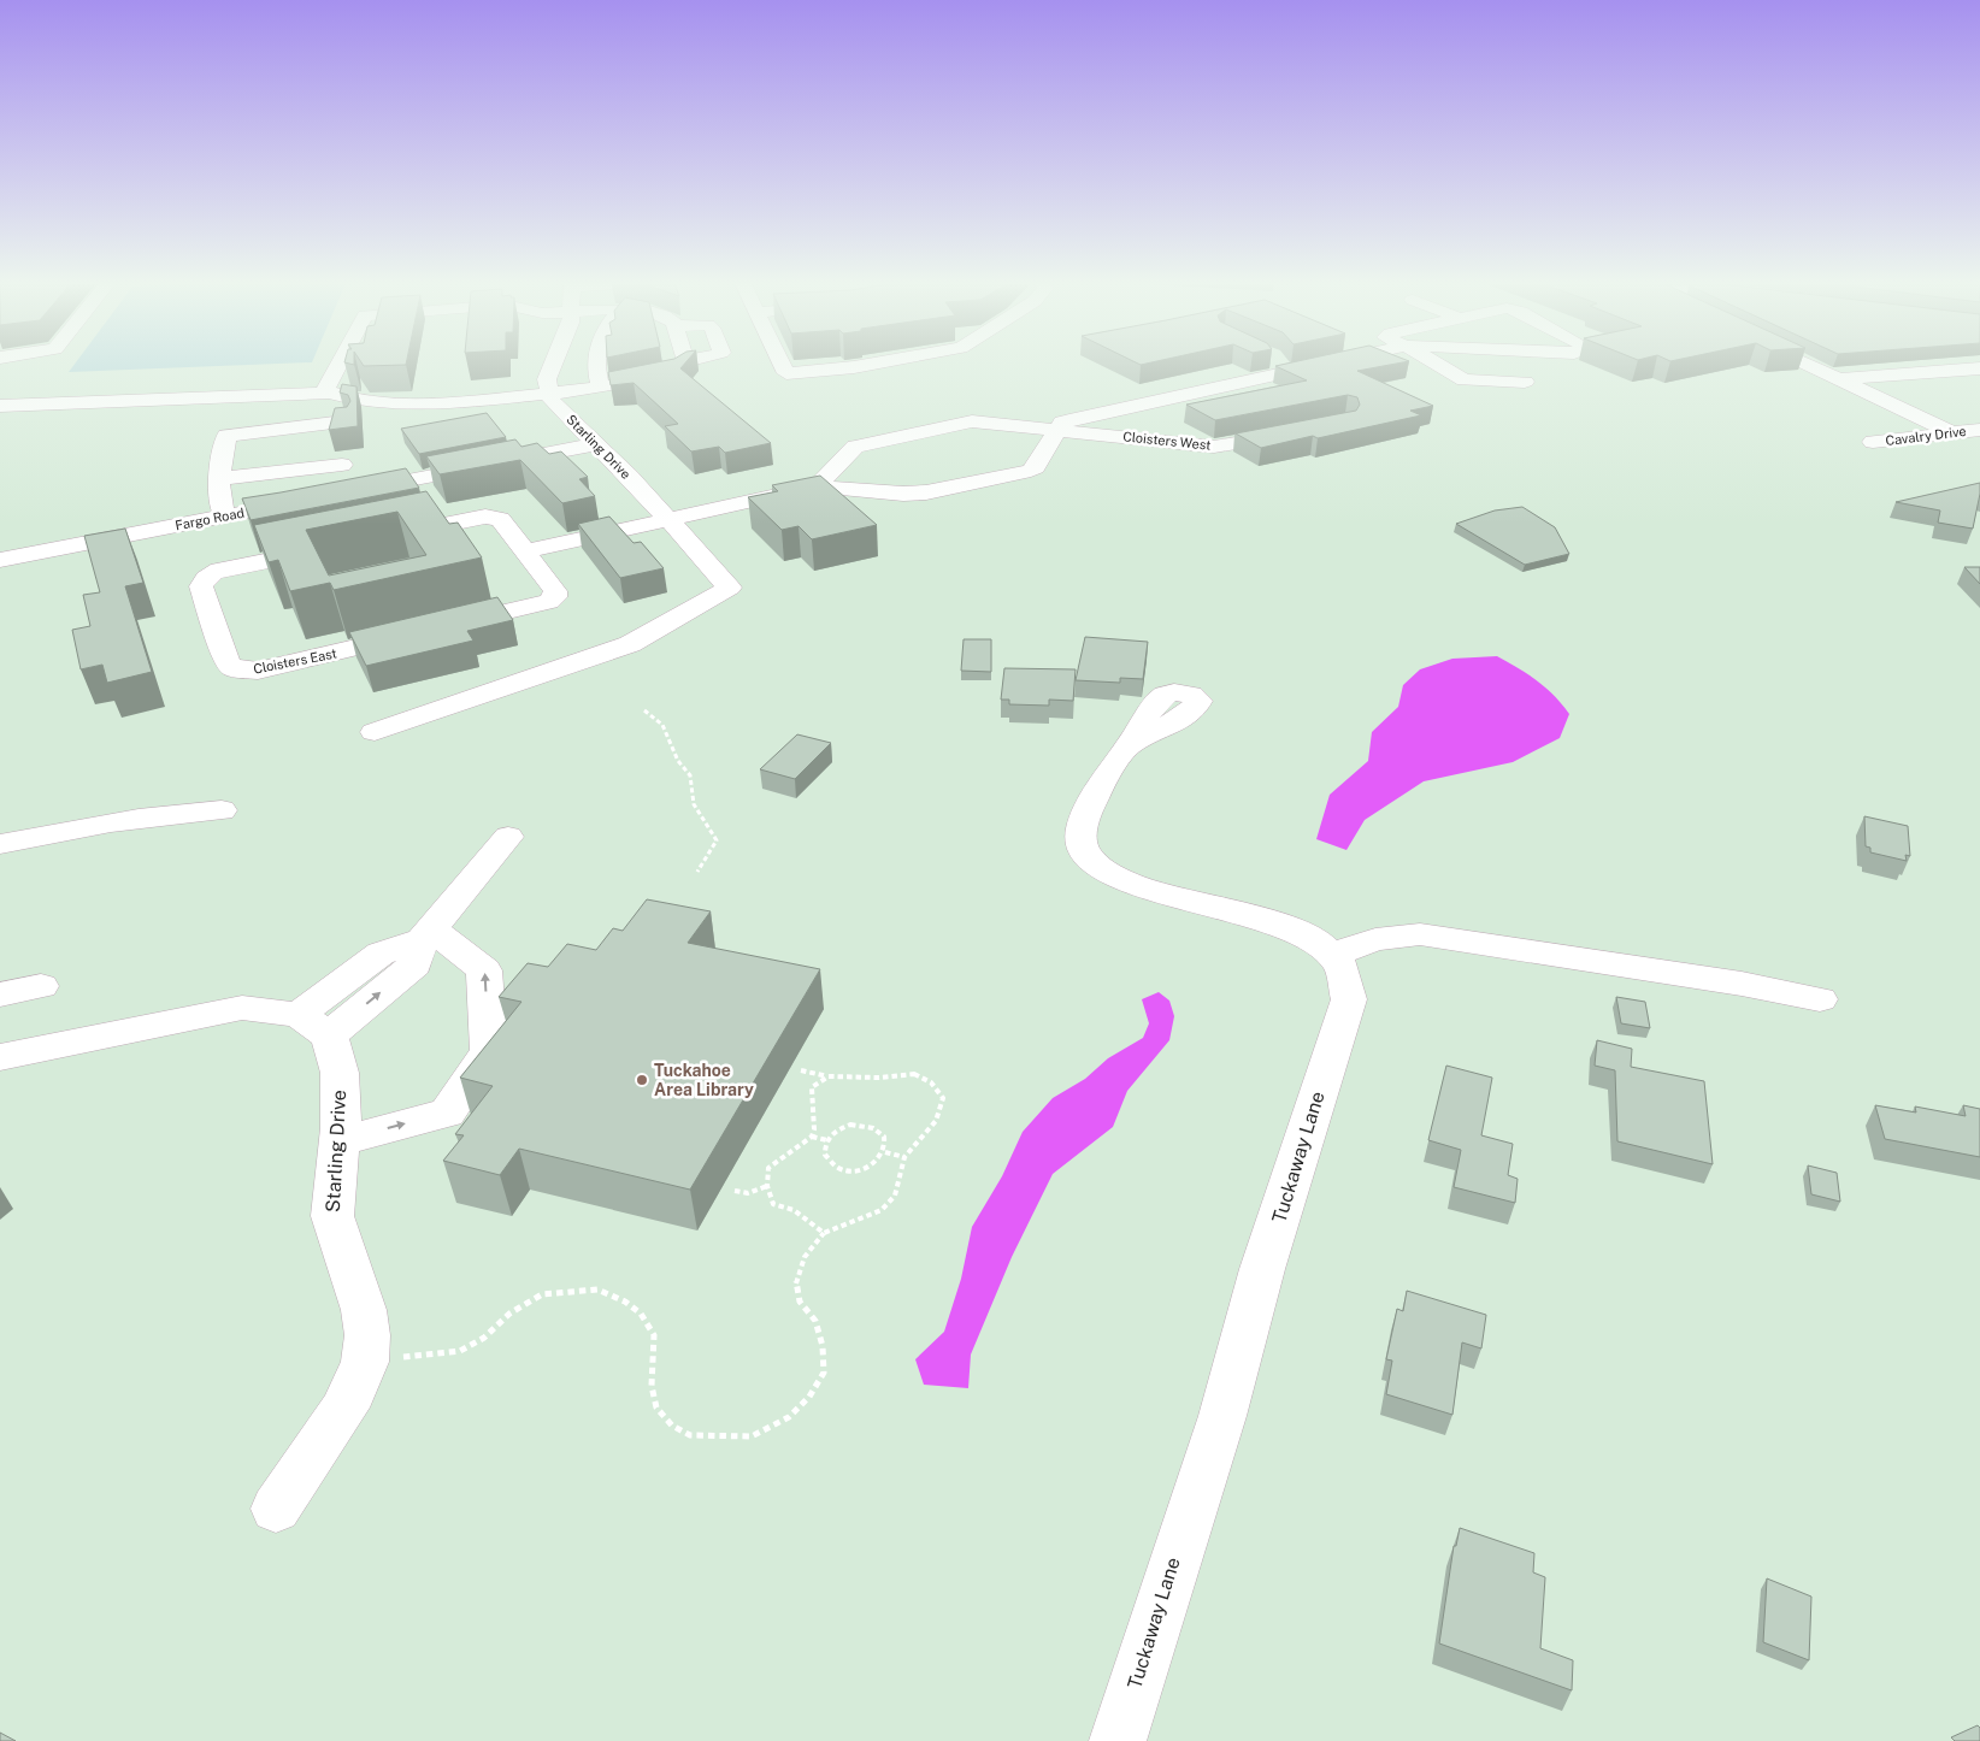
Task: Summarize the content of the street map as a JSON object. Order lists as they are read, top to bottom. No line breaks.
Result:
{"streets":{"street":["Cavalry Drive","Cloisters West","Starling Drive","Fargo Road","Cloisters East","Tuckaway Lane"]},"places":["Tuckahoe Area Library"]}
